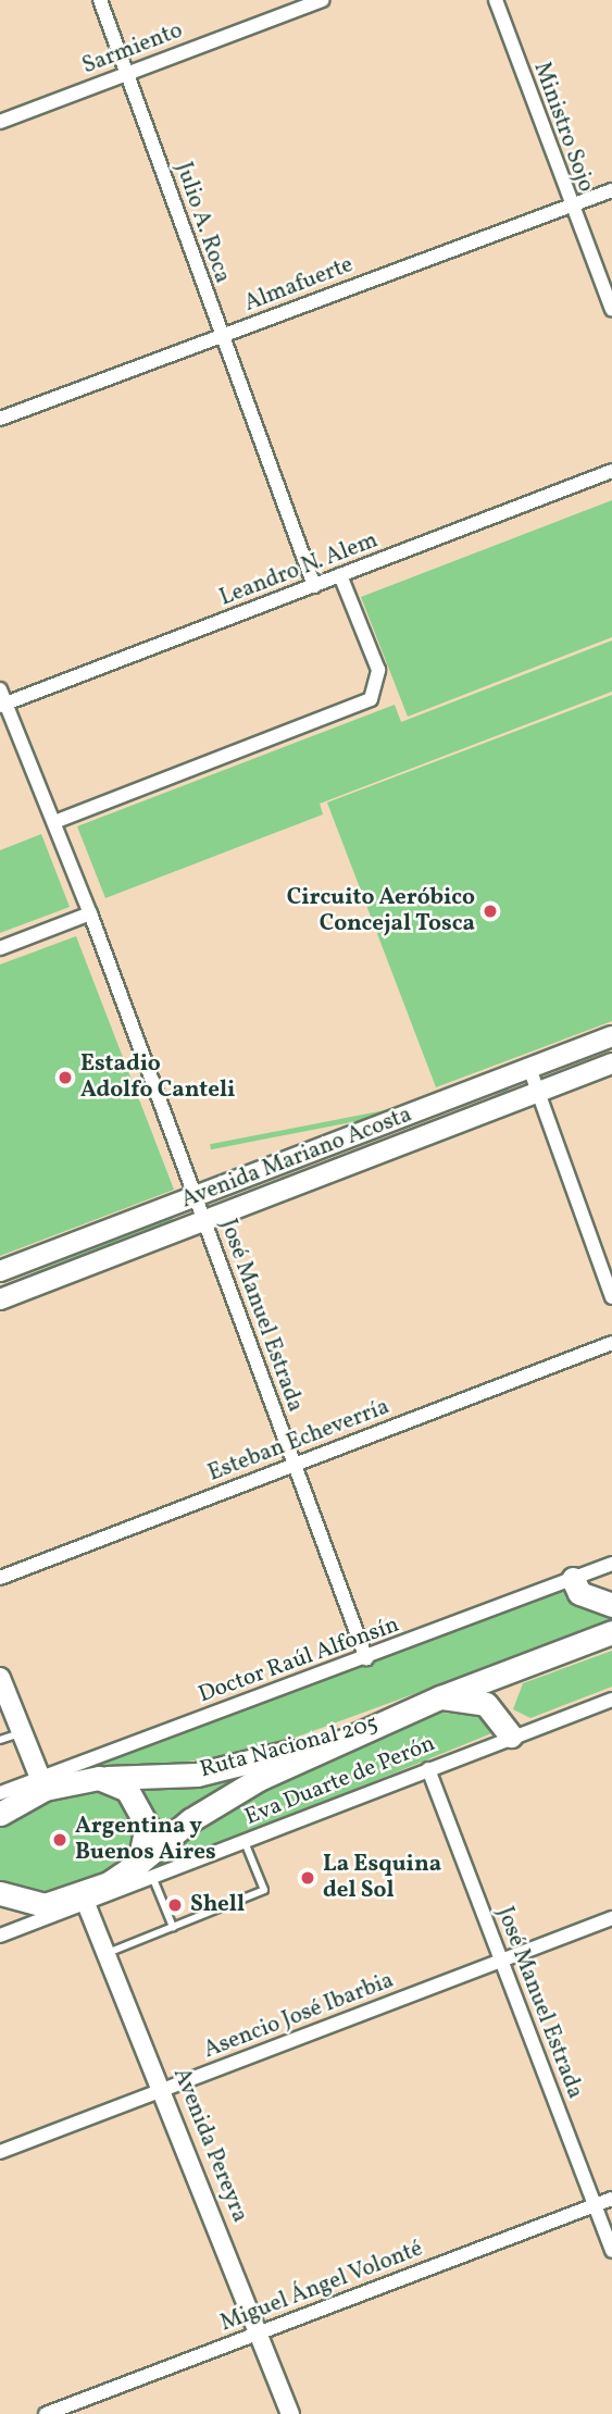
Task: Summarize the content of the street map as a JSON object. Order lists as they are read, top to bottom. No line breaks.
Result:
{"streets":{"main road":["Avenida Mariano Acosta","Ruta Nacional 205"],"street":["Sarmiento","Ministro Sojo","Julio A. Roca","Almafuerte","Leandro N. Alem","José Manuel Estrada","Esteban Echeverría","Doctor Raúl Alfonsín","Eva Duarte de Perón","Asencio José Ibarbia","Avenida Pereyra","Miguel Ángel Volonté"]},"crossings":[["Sarmiento","Julio A. Roca"],["Ministro Sojo","Almafuerte"],["Julio A. Roca","Almafuerte"],["Julio A. Roca","Leandro N. Alem"],["Leandro N. Alem","José Manuel Estrada"],["Avenida Mariano Acosta","José Manuel Estrada"],["José Manuel Estrada","Esteban Echeverría"],["José Manuel Estrada","Doctor Raúl Alfonsín"],["José Manuel Estrada","Eva Duarte de Perón"],["José Manuel Estrada","Asencio José Ibarbia"],["José Manuel Estrada","Miguel Ángel Volonté"],["Doctor Raúl Alfonsín","Ruta Nacional 205"],["Ruta Nacional 205","Eva Duarte de Perón"],["Ruta Nacional 205","Avenida Pereyra"],["Asencio José Ibarbia","Avenida Pereyra"],["Avenida Pereyra","Miguel Ángel Volonté"]],"places":["Circuito Aeróbico Concejal Tosca","Estadio Adolfo Canteli","Argentina y Buenos Aires","La Esquina del Sol","Shell"]}
